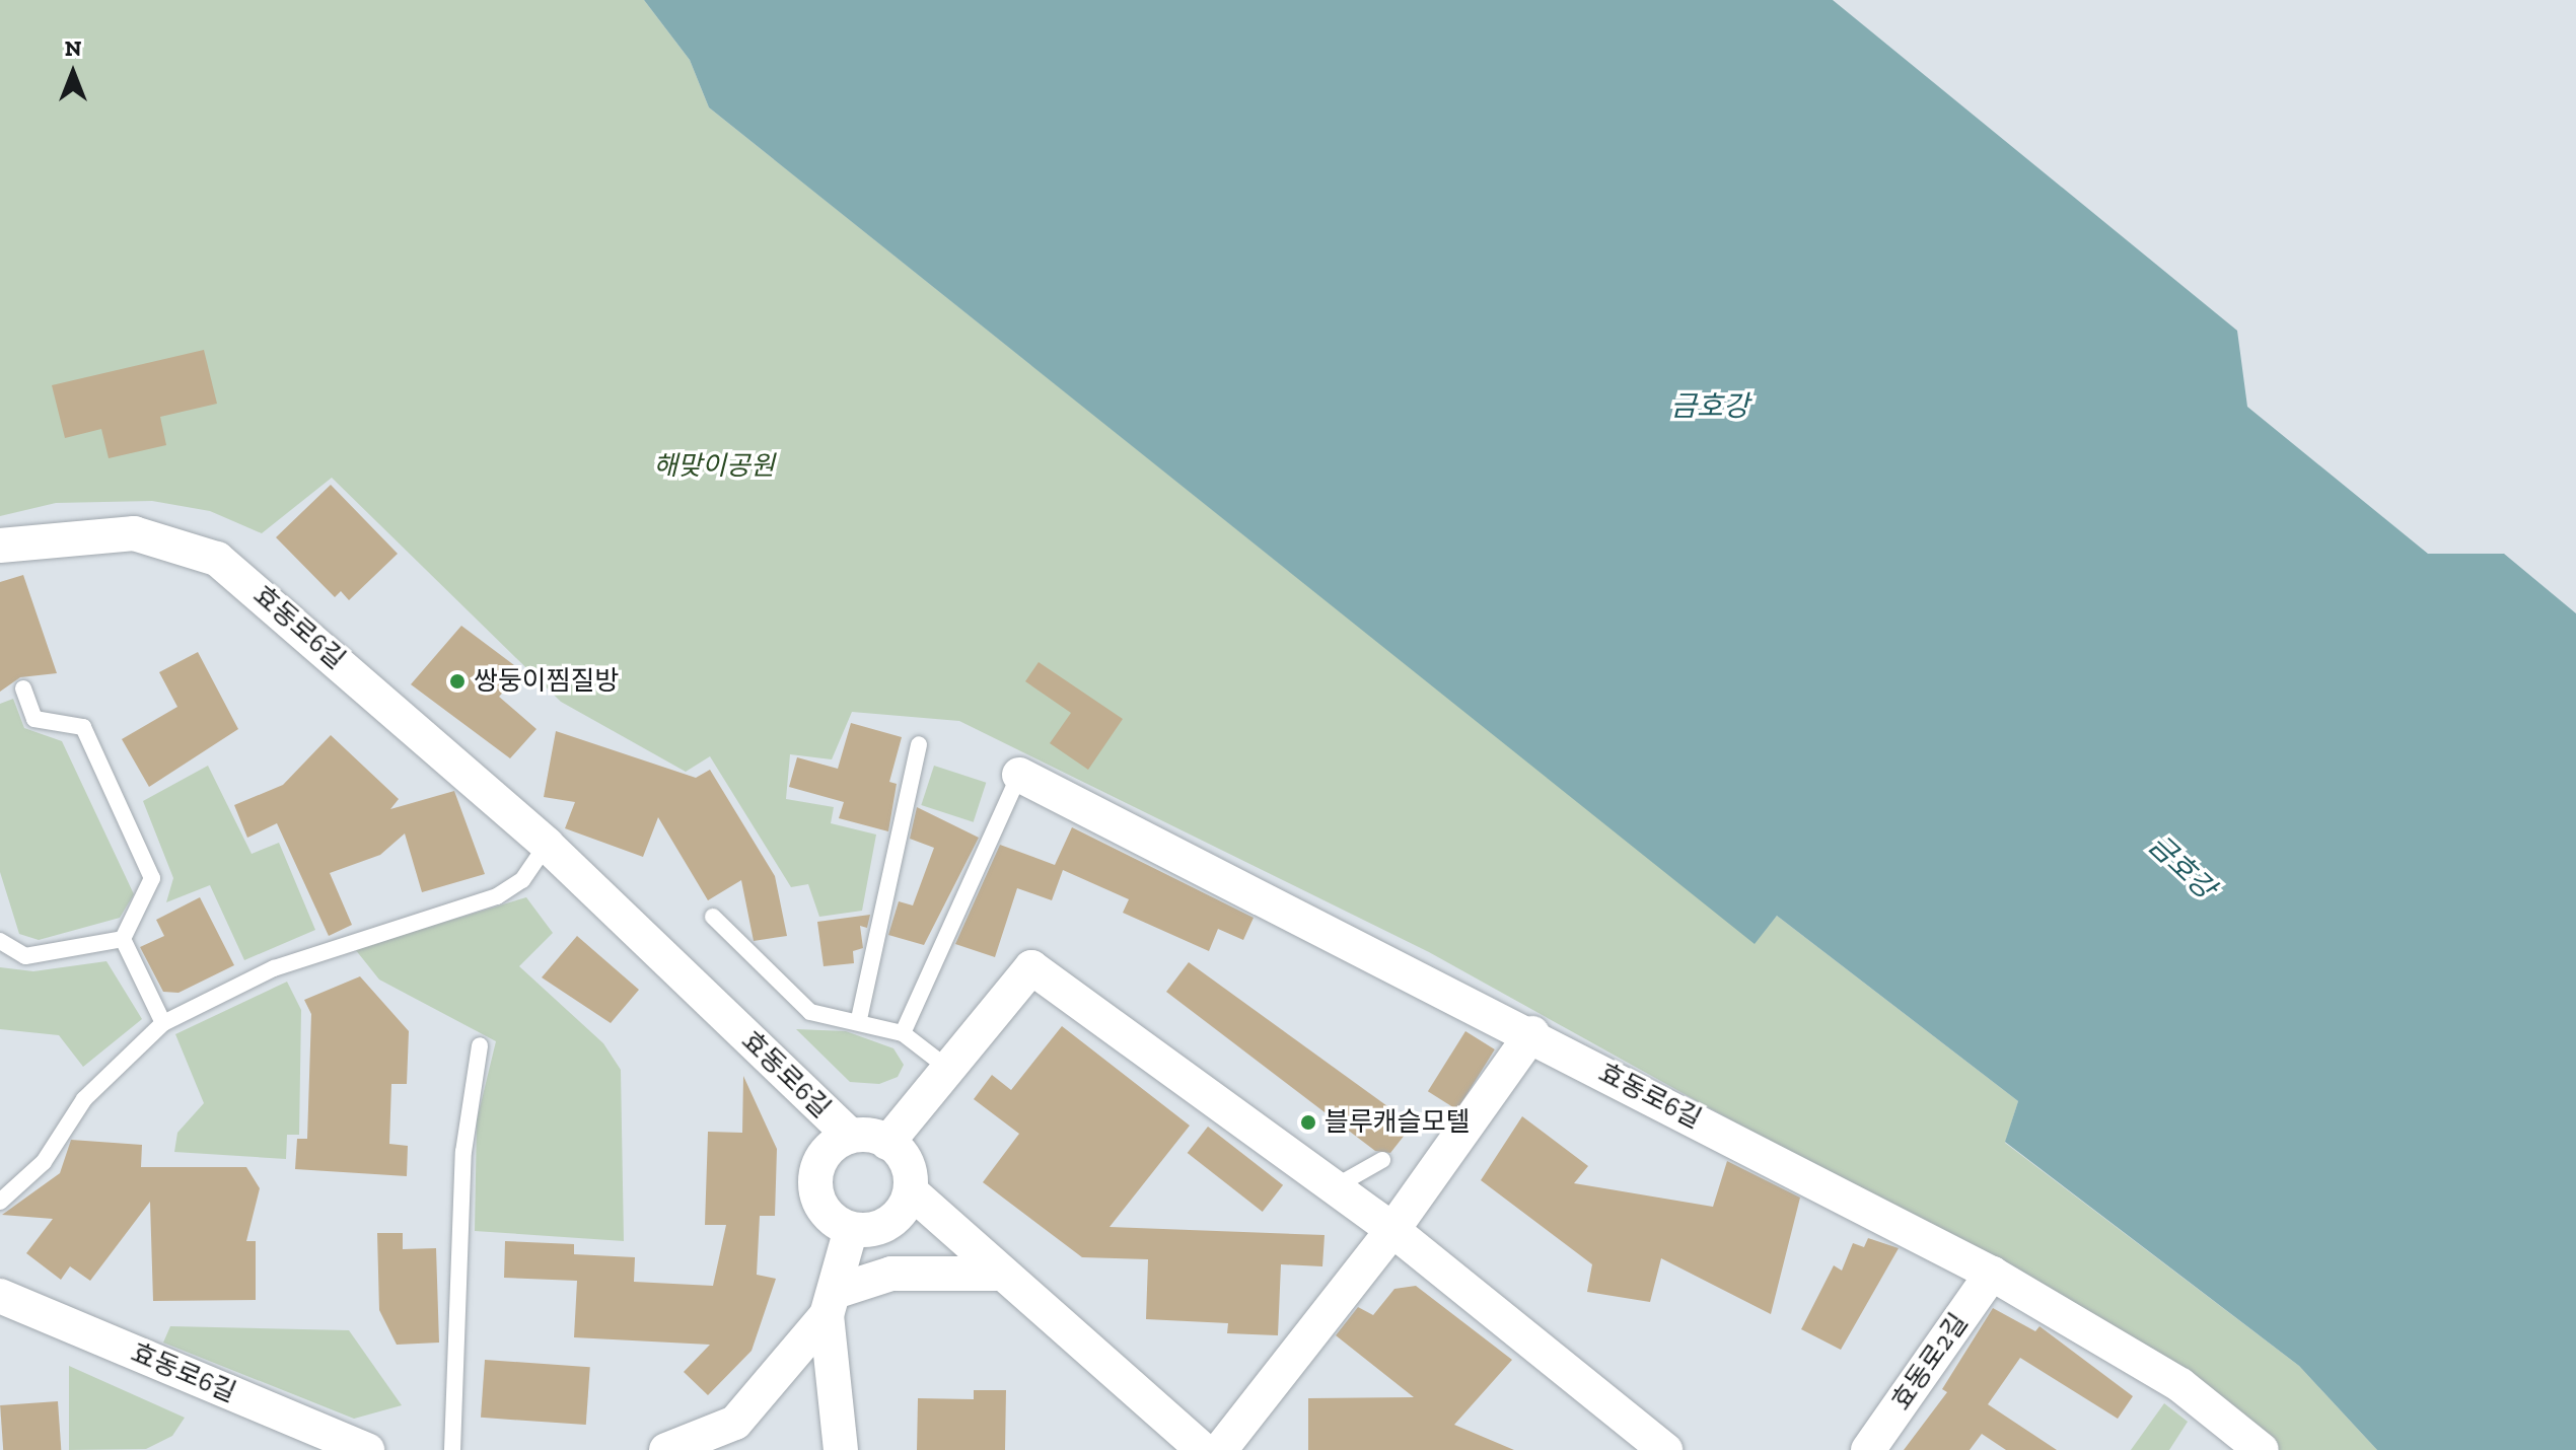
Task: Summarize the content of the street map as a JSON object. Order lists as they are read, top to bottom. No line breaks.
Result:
{"streets":{"street":["효동로6길","효동로2길"]},"crossings":[["효동로6길","효동로2길"]],"water":["금호강"],"parks":["해맞이공원"],"places":["쌍둥이찜질방","블루캐슬모텔"],"north":"top"}
